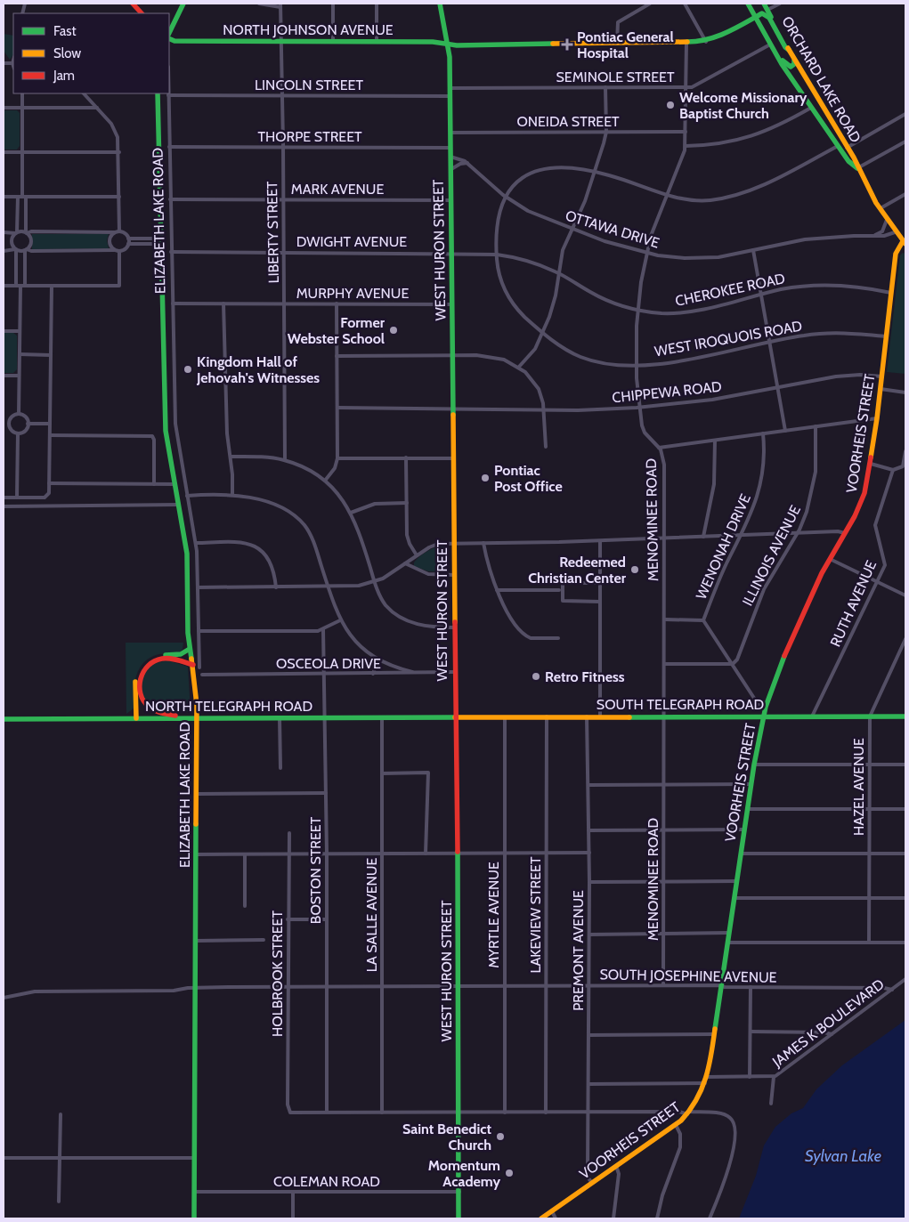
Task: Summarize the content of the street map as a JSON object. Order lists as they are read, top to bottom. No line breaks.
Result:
{"streets":{"main road":["NORTH JOHNSON AVENUE","ORCHARD LAKE ROAD","ELIZABETH LAKE ROAD","WEST HURON STREET","VOORHEIS STREET","SOUTH TELEGRAPH ROAD","NORTH TELEGRAPH ROAD"],"street":["SEMINOLE STREET","LINCOLN STREET","ONEIDA STREET","THORPE STREET","MARK AVENUE","OTTAWA DRIVE","LIBERTY STREET","DWIGHT AVENUE","CHEROKEE ROAD","MURPHY AVENUE","WEST IROQUOIS ROAD","CHIPPEWA ROAD","MENOMINEE ROAD","WENONAH DRIVE","ILLINOIS AVENUE","RUTH AVENUE","OSCEOLA DRIVE","HAZEL AVENUE","BOSTON STREET","LA SALLE AVENUE","MYRTLE AVENUE","LAKEVIEW STREET","PREMONT AVENUE","HOLBROOK STREET","SOUTH JOSEPHINE AVENUE","JAMES K BOULEVARD","COLEMAN ROAD"]},"crossings":[["NORTH JOHNSON AVENUE","LIBERTY STREET"],["NORTH JOHNSON AVENUE","WEST HURON STREET"],["NORTH JOHNSON AVENUE","MENOMINEE ROAD"],["SEMINOLE STREET","ORCHARD LAKE ROAD"],["SEMINOLE STREET","WEST HURON STREET"],["SEMINOLE STREET","MENOMINEE ROAD"],["ORCHARD LAKE ROAD","OTTAWA DRIVE"],["ORCHARD LAKE ROAD","WEST IROQUOIS ROAD"],["ORCHARD LAKE ROAD","VOORHEIS STREET"],["LINCOLN STREET","ELIZABETH LAKE ROAD"],["LINCOLN STREET","LIBERTY STREET"],["LINCOLN STREET","WEST HURON STREET"],["ONEIDA STREET","WEST HURON STREET"],["ONEIDA STREET","MENOMINEE ROAD"],["THORPE STREET","ELIZABETH LAKE ROAD"],["THORPE STREET","LIBERTY STREET"],["THORPE STREET","WEST HURON STREET"],["MARK AVENUE","ELIZABETH LAKE ROAD"],["MARK AVENUE","LIBERTY STREET"],["MARK AVENUE","WEST HURON STREET"],["ELIZABETH LAKE ROAD","DWIGHT AVENUE"],["ELIZABETH LAKE ROAD","MURPHY AVENUE"],["ELIZABETH LAKE ROAD","NORTH TELEGRAPH ROAD"],["ELIZABETH LAKE ROAD","SOUTH JOSEPHINE AVENUE"],["ELIZABETH LAKE ROAD","COLEMAN ROAD"],["OTTAWA DRIVE","WEST HURON STREET"],["OTTAWA DRIVE","WEST IROQUOIS ROAD"],["OTTAWA DRIVE","MENOMINEE ROAD"],["LIBERTY STREET","DWIGHT AVENUE"],["LIBERTY STREET","MURPHY AVENUE"],["DWIGHT AVENUE","WEST HURON STREET"],["DWIGHT AVENUE","CHEROKEE ROAD"],["WEST HURON STREET","CHEROKEE ROAD"],["WEST HURON STREET","MURPHY AVENUE"],["WEST HURON STREET","CHIPPEWA ROAD"],["WEST HURON STREET","OSCEOLA DRIVE"],["WEST HURON STREET","SOUTH TELEGRAPH ROAD"],["WEST HURON STREET","NORTH TELEGRAPH ROAD"],["WEST HURON STREET","SOUTH JOSEPHINE AVENUE"],["WEST HURON STREET","COLEMAN ROAD"],["CHEROKEE ROAD","WEST IROQUOIS ROAD"],["CHEROKEE ROAD","VOORHEIS STREET"],["CHEROKEE ROAD","MENOMINEE ROAD"],["WEST IROQUOIS ROAD","VOORHEIS STREET"],["WEST IROQUOIS ROAD","MENOMINEE ROAD"],["CHIPPEWA ROAD","VOORHEIS STREET"],["CHIPPEWA ROAD","MENOMINEE ROAD"],["VOORHEIS STREET","SOUTH TELEGRAPH ROAD"],["VOORHEIS STREET","PREMONT AVENUE"],["VOORHEIS STREET","SOUTH JOSEPHINE AVENUE"],["VOORHEIS STREET","JAMES K BOULEVARD"],["MENOMINEE ROAD","SOUTH TELEGRAPH ROAD"],["MENOMINEE ROAD","SOUTH JOSEPHINE AVENUE"],["WENONAH DRIVE","ILLINOIS AVENUE"],["RUTH AVENUE","SOUTH TELEGRAPH ROAD"],["OSCEOLA DRIVE","BOSTON STREET"],["SOUTH TELEGRAPH ROAD","NORTH TELEGRAPH ROAD"],["SOUTH TELEGRAPH ROAD","HAZEL AVENUE"],["SOUTH TELEGRAPH ROAD","MYRTLE AVENUE"],["SOUTH TELEGRAPH ROAD","LAKEVIEW STREET"],["SOUTH TELEGRAPH ROAD","PREMONT AVENUE"],["NORTH TELEGRAPH ROAD","BOSTON STREET"],["NORTH TELEGRAPH ROAD","LA SALLE AVENUE"],["BOSTON STREET","HOLBROOK STREET"],["BOSTON STREET","SOUTH JOSEPHINE AVENUE"],["LA SALLE AVENUE","SOUTH JOSEPHINE AVENUE"],["MYRTLE AVENUE","SOUTH JOSEPHINE AVENUE"],["LAKEVIEW STREET","SOUTH JOSEPHINE AVENUE"],["PREMONT AVENUE","SOUTH JOSEPHINE AVENUE"],["HOLBROOK STREET","SOUTH JOSEPHINE AVENUE"],["SOUTH JOSEPHINE AVENUE","JAMES K BOULEVARD"]],"water":["Sylvan Lake"],"places":{"health":["Pontiac General Hospital"],"other":["Welcome Missionary Baptist Church","Former Webster School","Kingdom Hall of Jehovah's Witnesses","Pontiac Post Office","Redeemed Christian Center","Retro Fitness","Saint Benedict Church","Momentum Academy"]},"legend":["Fast","Slow","Jam"]}
